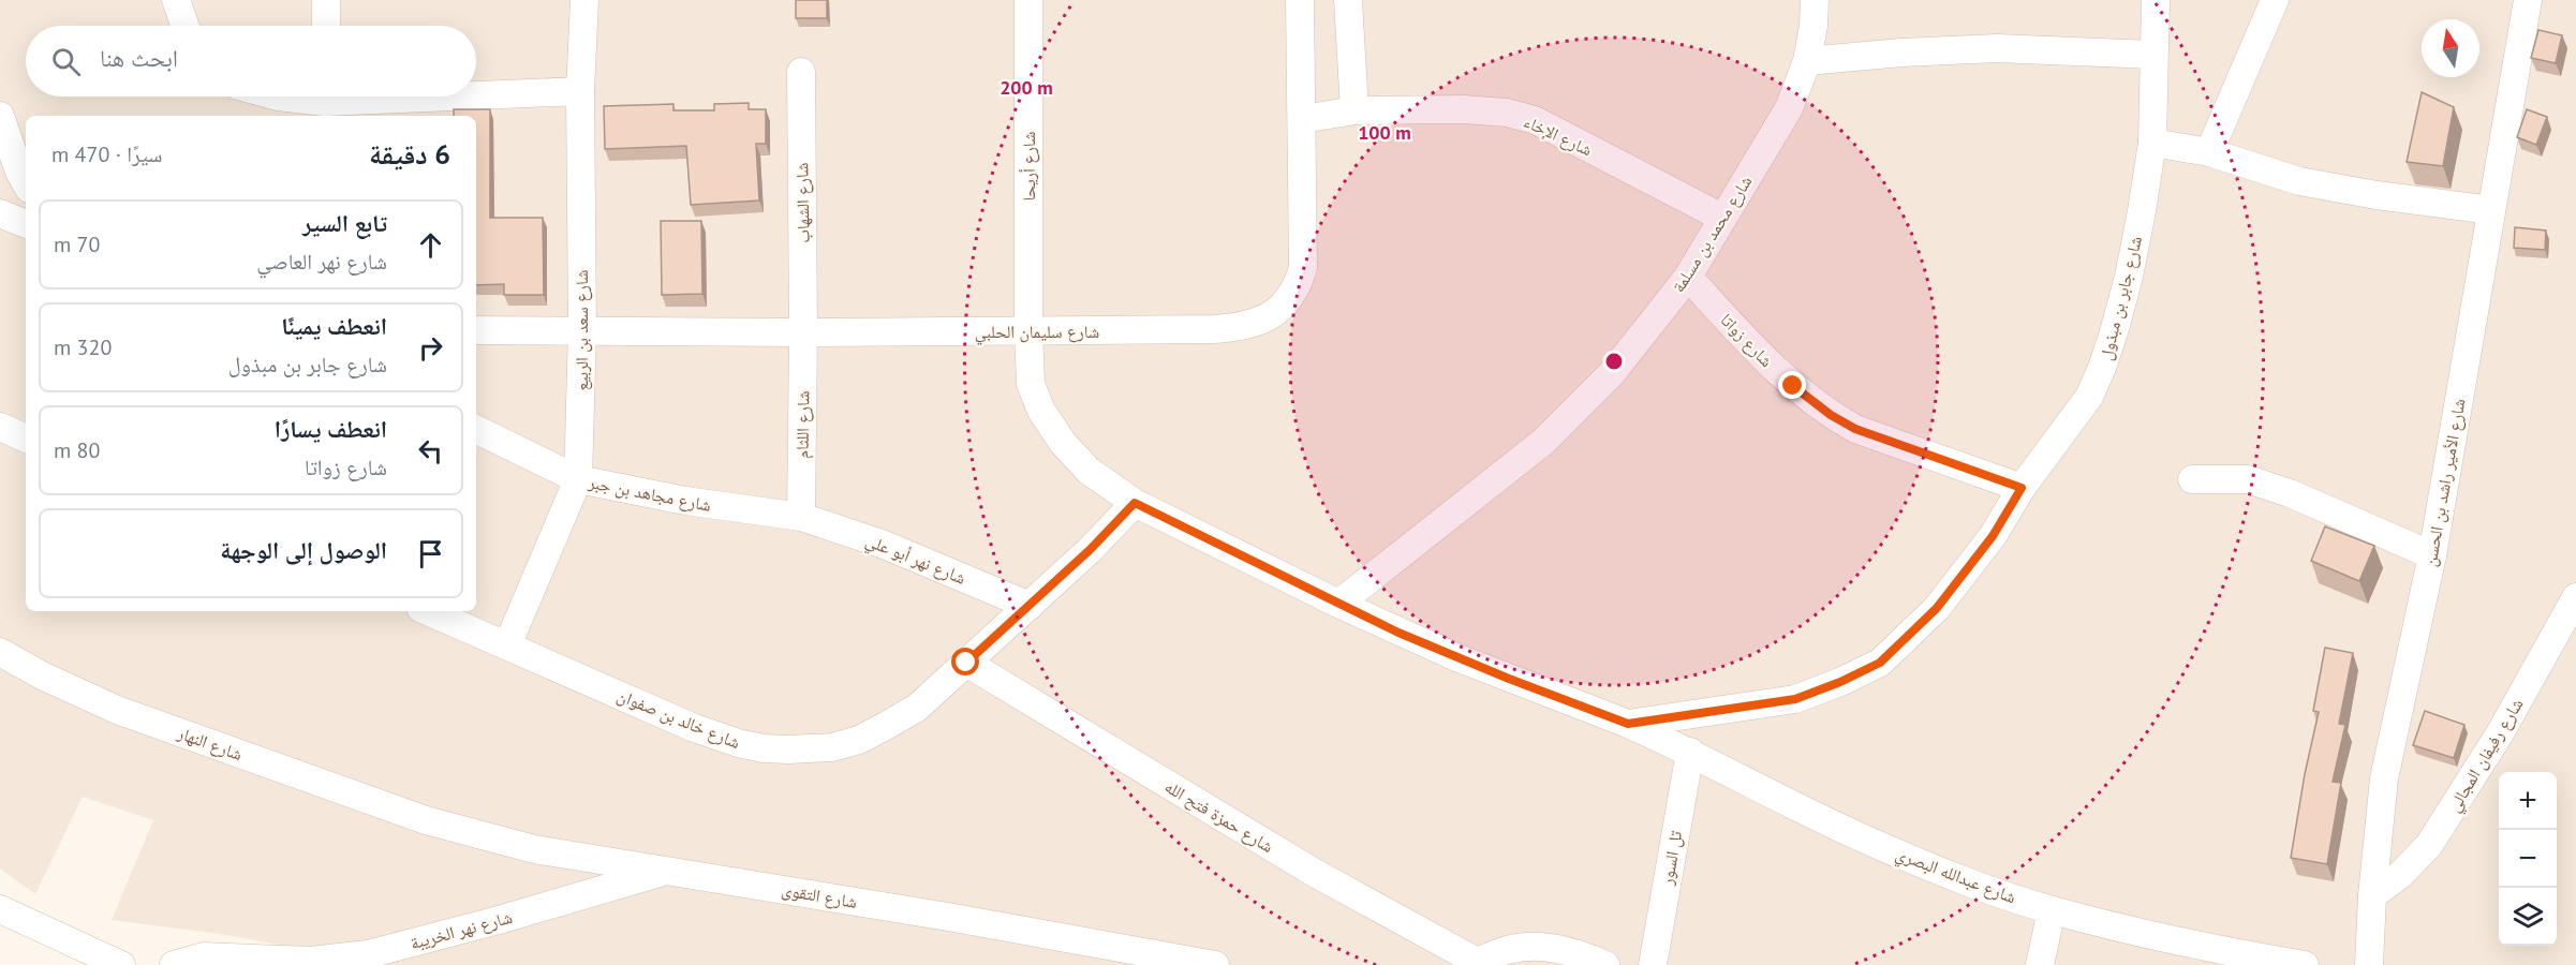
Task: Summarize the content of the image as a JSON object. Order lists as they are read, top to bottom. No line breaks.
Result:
{"streets":{"street":["شارع الإخاء","شارع أريحا","شارع الشهاب","شارع محمد بن مسلمة","شارع جابر بن مبذول","شارع سعد بن الربيع","شارع سليمان الحلبي","شارع زواتا","شارع اللثام","شارع الأمير راشد بن الحسن","شارع مجاهد بن جبر","شارع نهر أبو علي","شارع خالد بن صفوان","شارع النهار","شارع رفيفان المجالي","شارع حمزة فتح الله","تل السور","شارع عبدالله البصري","شارع التقوى","شارع نهر الخريبة"]},"crossings":[["شارع الإخاء","شارع محمد بن مسلمة"],["شارع الإخاء","شارع سليمان الحلبي"],["شارع أريحا","شارع جابر بن مبذول"],["شارع أريحا","شارع سليمان الحلبي"],["شارع الشهاب","شارع سليمان الحلبي"],["شارع الشهاب","شارع اللثام"],["شارع محمد بن مسلمة","شارع جابر بن مبذول"],["شارع محمد بن مسلمة","شارع زواتا"],["شارع جابر بن مبذول","شارع سليمان الحلبي"],["شارع جابر بن مبذول","شارع زواتا"],["شارع جابر بن مبذول","شارع خالد بن صفوان"],["شارع جابر بن مبذول","شارع عبدالله البصري"],["شارع سعد بن الربيع","شارع سليمان الحلبي"],["شارع سعد بن الربيع","شارع مجاهد بن جبر"],["شارع سعد بن الربيع","شارع خالد بن صفوان"],["شارع سليمان الحلبي","شارع اللثام"],["شارع اللثام","شارع مجاهد بن جبر"],["شارع اللثام","شارع نهر أبو علي"],["شارع الأمير راشد بن الحسن","شارع رفيفان المجالي"],["شارع مجاهد بن جبر","شارع نهر أبو علي"],["شارع نهر أبو علي","شارع خالد بن صفوان"],["شارع خالد بن صفوان","شارع حمزة فتح الله"],["شارع النهار","شارع التقوى"],["تل السور","شارع عبدالله البصري"],["شارع التقوى","شارع نهر الخريبة"]],"north":"top","page":{"search":"ابحث هنا","heading":["6 دقيقة","سيرًا · 470 m"],"list":[["تابع السير","شارع نهر العاصي","70 m"],["انعطف يمينًا","شارع جابر بن مبذول","320 m"],["انعطف يسارًا","شارع زواتا","80 m"],"الوصول إلى الوجهة"],"map_buttons":["+","−"]},"rings":["200 m","100 m"]}
